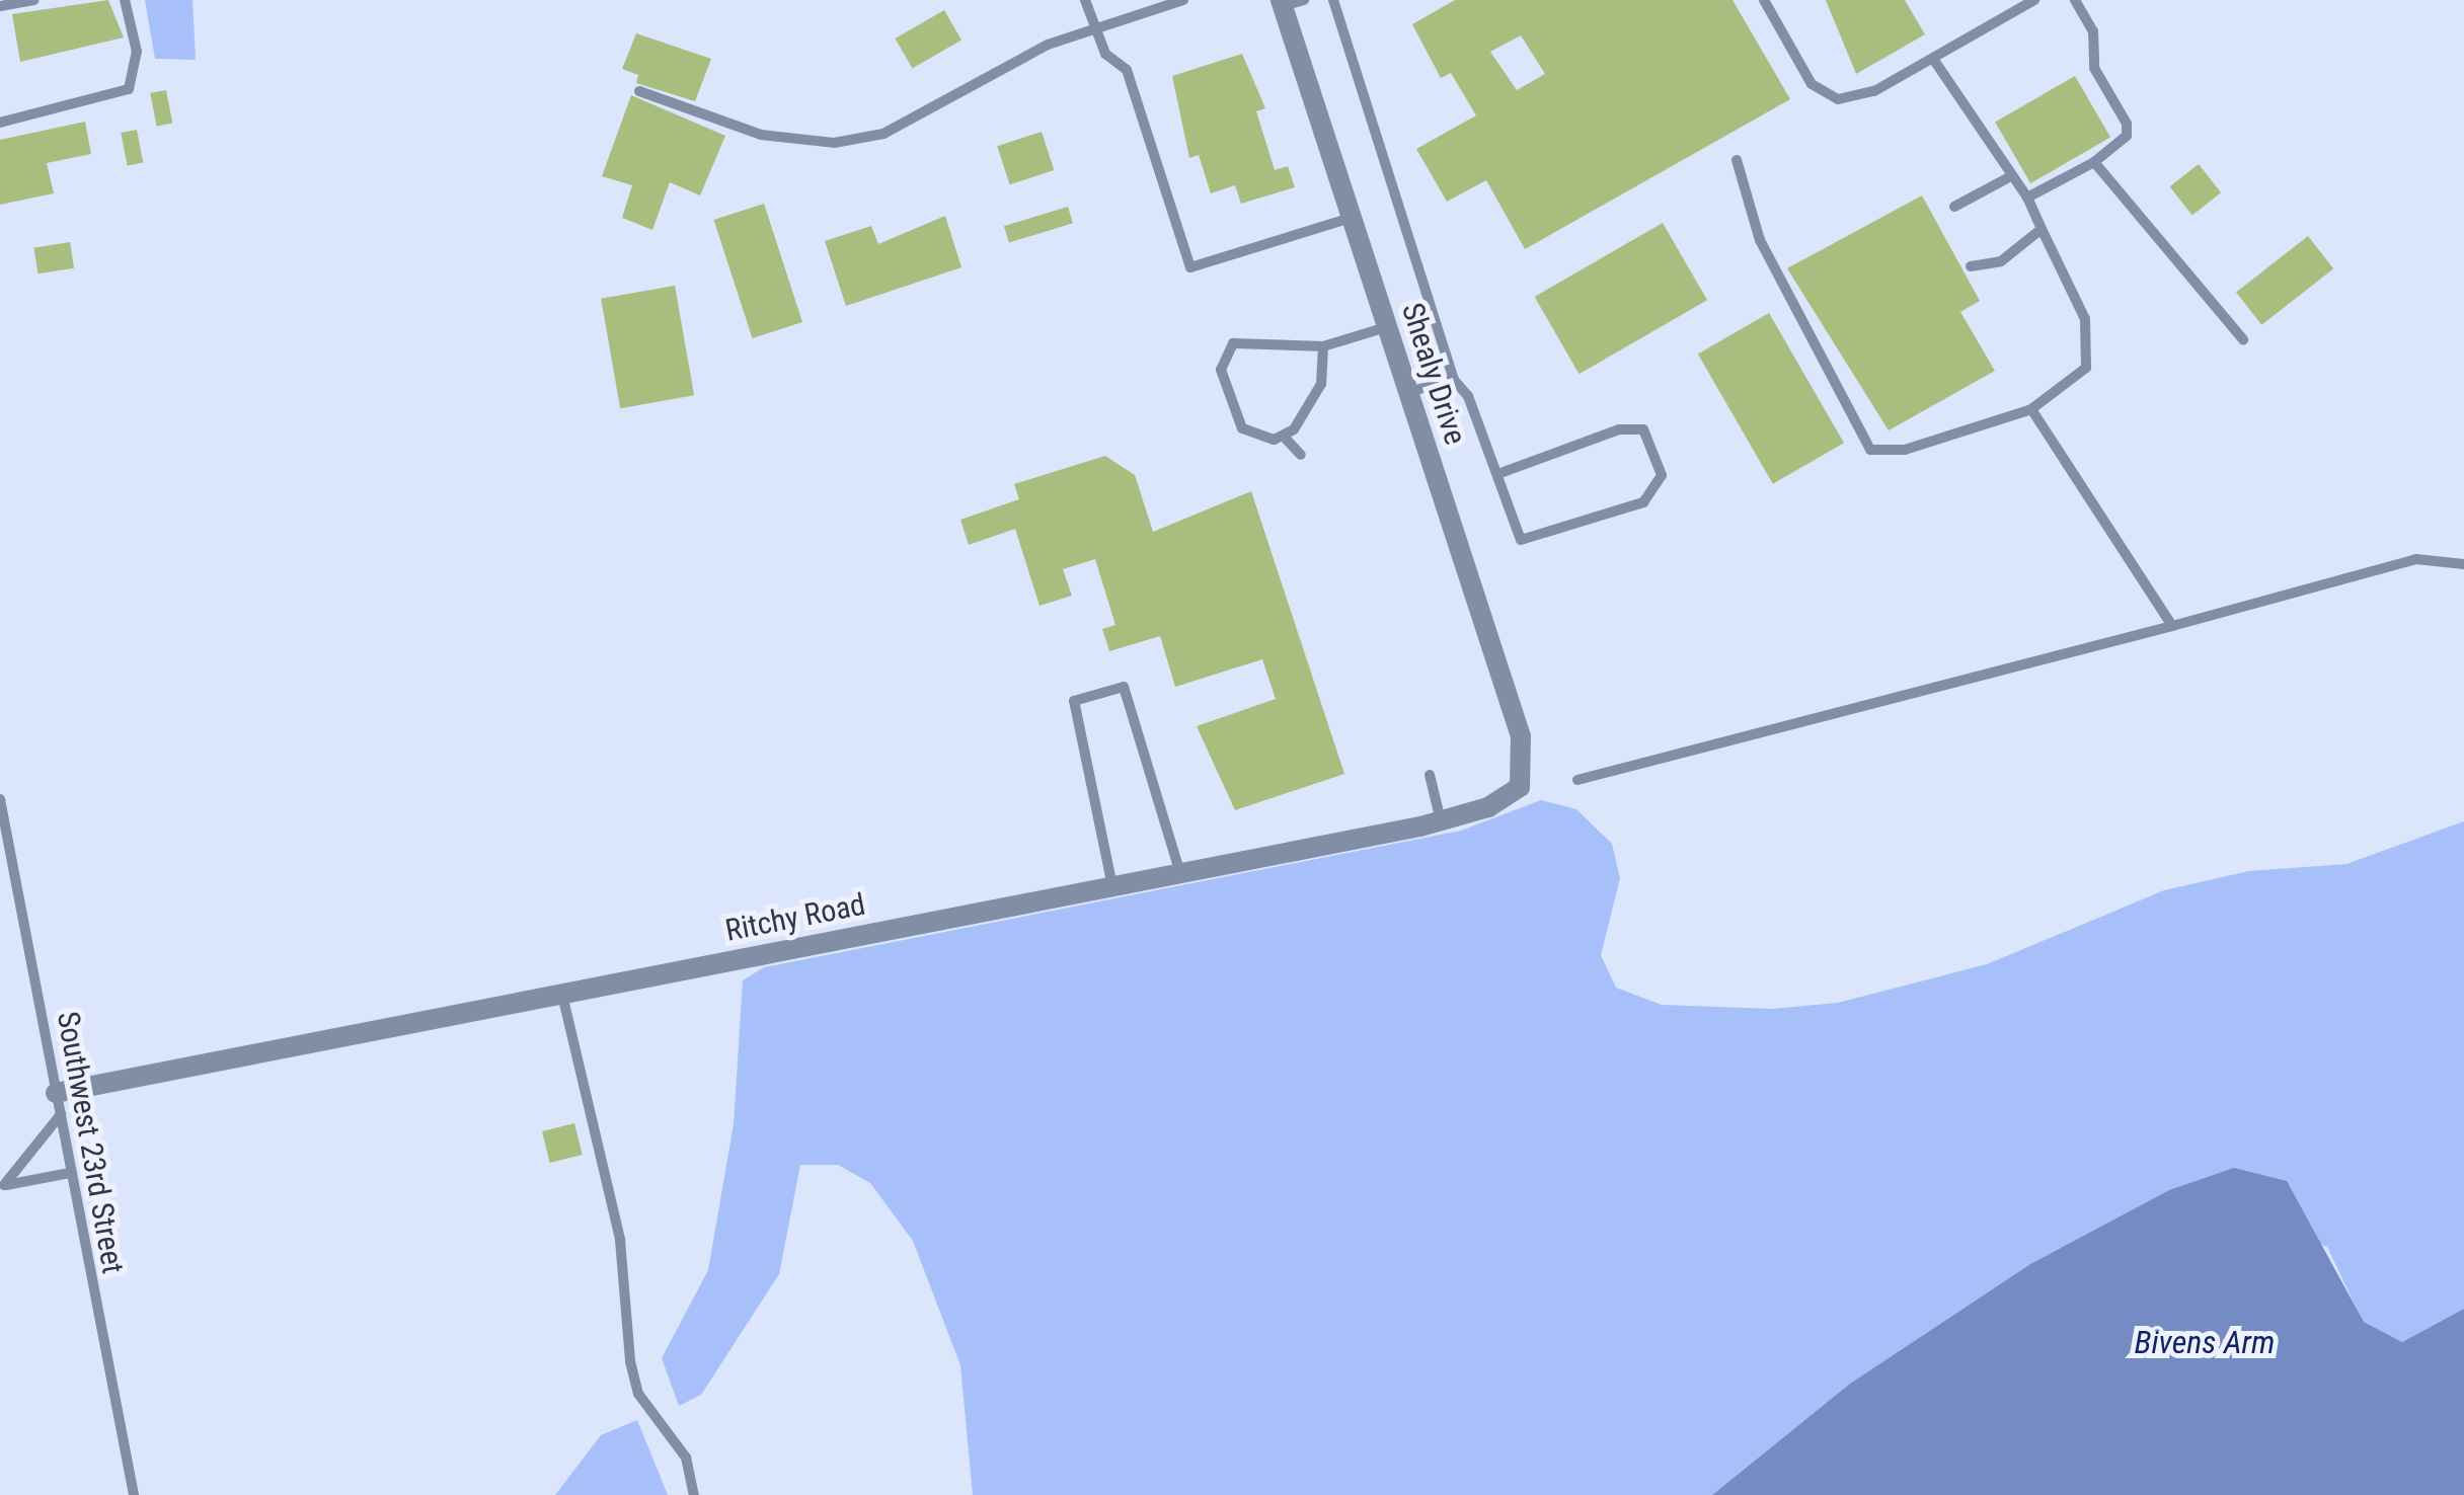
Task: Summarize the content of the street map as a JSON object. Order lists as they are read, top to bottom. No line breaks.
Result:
{"streets":{"street":["Shealy Drive","Ritchy Road"],"lane":["Southwest 23rd Street"]},"crossings":[["Shealy Drive","Ritchy Road"],["Ritchy Road","Southwest 23rd Street"]],"water":["Bivens Arm"]}
